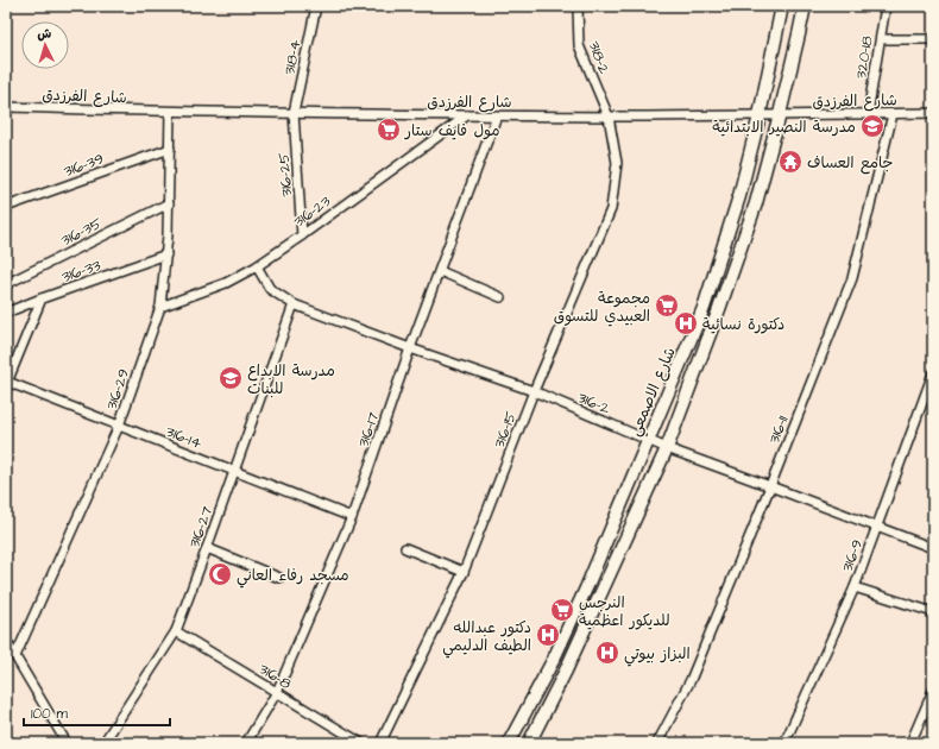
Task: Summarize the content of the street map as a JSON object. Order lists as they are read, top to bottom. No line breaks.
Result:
{"streets":{"street":["318-4","318-2","320-18","شارع الفرزدق","316-39","316-25","316-23","316-35","316-33","316-29","شارع الاصمعي","316-2","316-17","316-15","316-11","316-14","316-27","316-9","316-8"]},"crossings":[["318-4","شارع الفرزدق"],["318-4","316-25"],["318-2","شارع الفرزدق"],["318-2","316-15"],["320-18","شارع الفرزدق"],["شارع الفرزدق","316-25"],["شارع الفرزدق","316-23"],["شارع الفرزدق","316-29"],["شارع الفرزدق","شارع الاصمعي"],["شارع الفرزدق","316-17"],["شارع الفرزدق","316-15"],["شارع الفرزدق","316-11"],["316-39","316-29"],["316-25","316-23"],["316-23","316-29"],["316-23","316-2"],["316-35","316-29"],["316-33","316-29"],["316-29","316-14"],["شارع الاصمعي","316-2"],["316-2","316-17"],["316-2","316-15"],["316-2","316-11"],["316-2","316-27"],["316-2","316-9"],["316-17","316-14"],["316-17","316-8"],["316-14","316-27"],["316-27","316-8"]],"places":{"school or university":["مدرسة النصير الابتدائية","مدرسة الابداع للبنات"],"supermarket":["مول فايف ستار","مجموعة العبيدي للتسوق","النرجس للديكور اعظمية"],"temple":["جامع العساف"],"hospital":["دكتورة نسائية","دكتور عبدالله الطيف الدليمي","البزاز بيوتي"],"mosque":["مسجد رفاء العاني"]},"scale_bar":"100 m","north":"top"}
